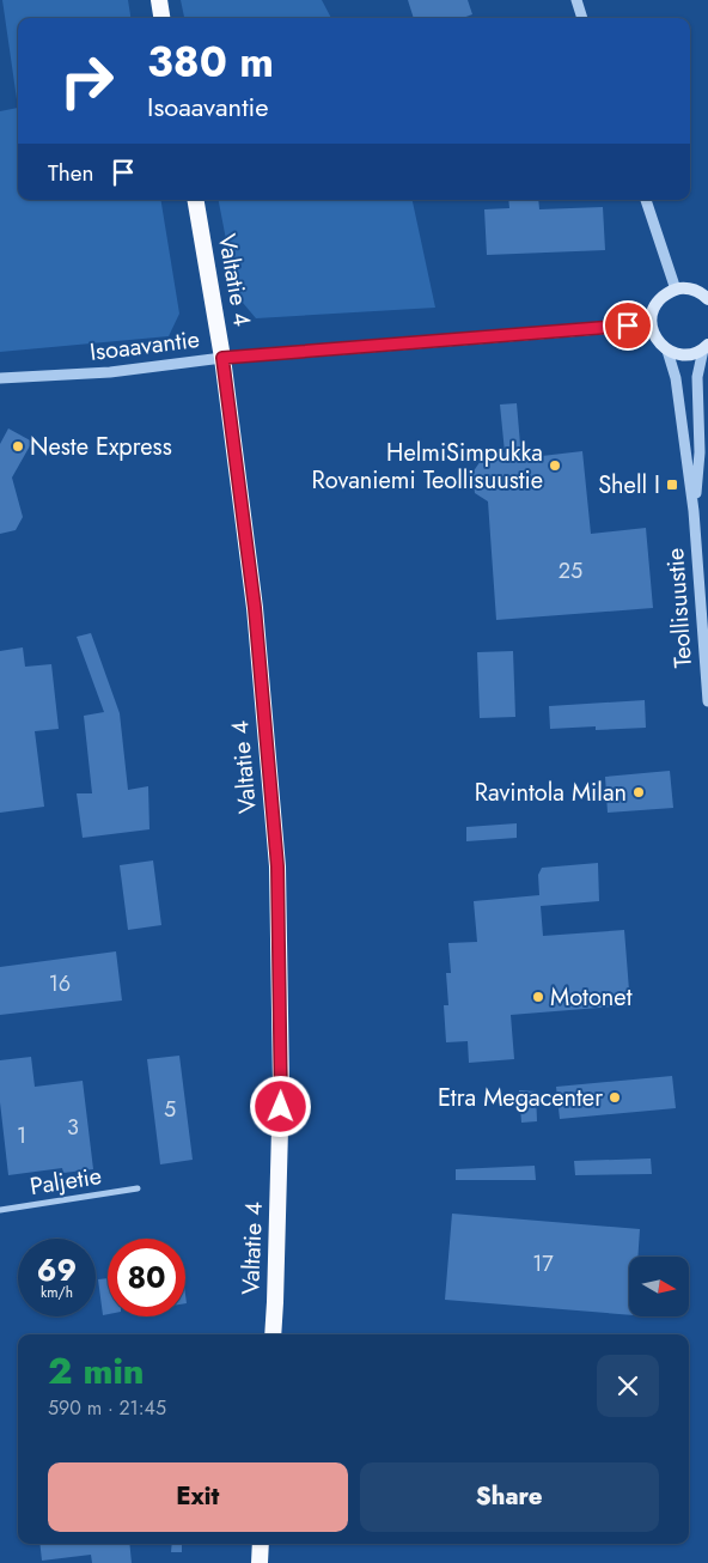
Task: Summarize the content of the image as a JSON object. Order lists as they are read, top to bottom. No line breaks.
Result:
{"streets":{"highway":["Valtatie 4"],"main road":["Isoaavantie"],"street":["Teollisuustie","Paljetie"]},"crossings":[["Valtatie 4","Isoaavantie"]],"places":{"other":["Neste Express","HelmiSimpukka Rovaniemi Teollisuustie","Ravintola Milan","Motonet","Etra Megacenter"],"transit":["Shell I"]},"house_numbers":["25","16","5","3","1","17"],"north":"right","page":{"turn":["380 m","Isoaavantie"],"then":"Then","speed":"69 km/h","limit":"80","heading":["2 min","590 m · 21:45"],"buttons":["Exit","Share"]}}
